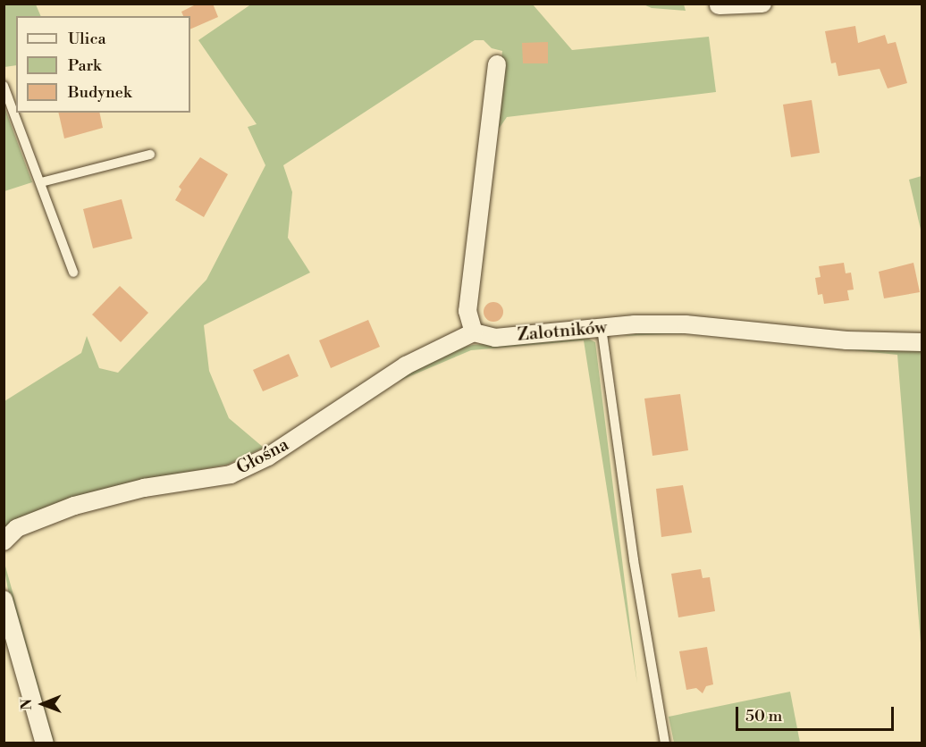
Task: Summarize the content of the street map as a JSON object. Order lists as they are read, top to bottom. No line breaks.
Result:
{"streets":{"street":["Zalotników","Głośna"]},"crossings":[["Zalotników","Głośna"]],"legend":["Ulica","Park","Budynek"],"scale_bar":"50 m","north":"left"}
